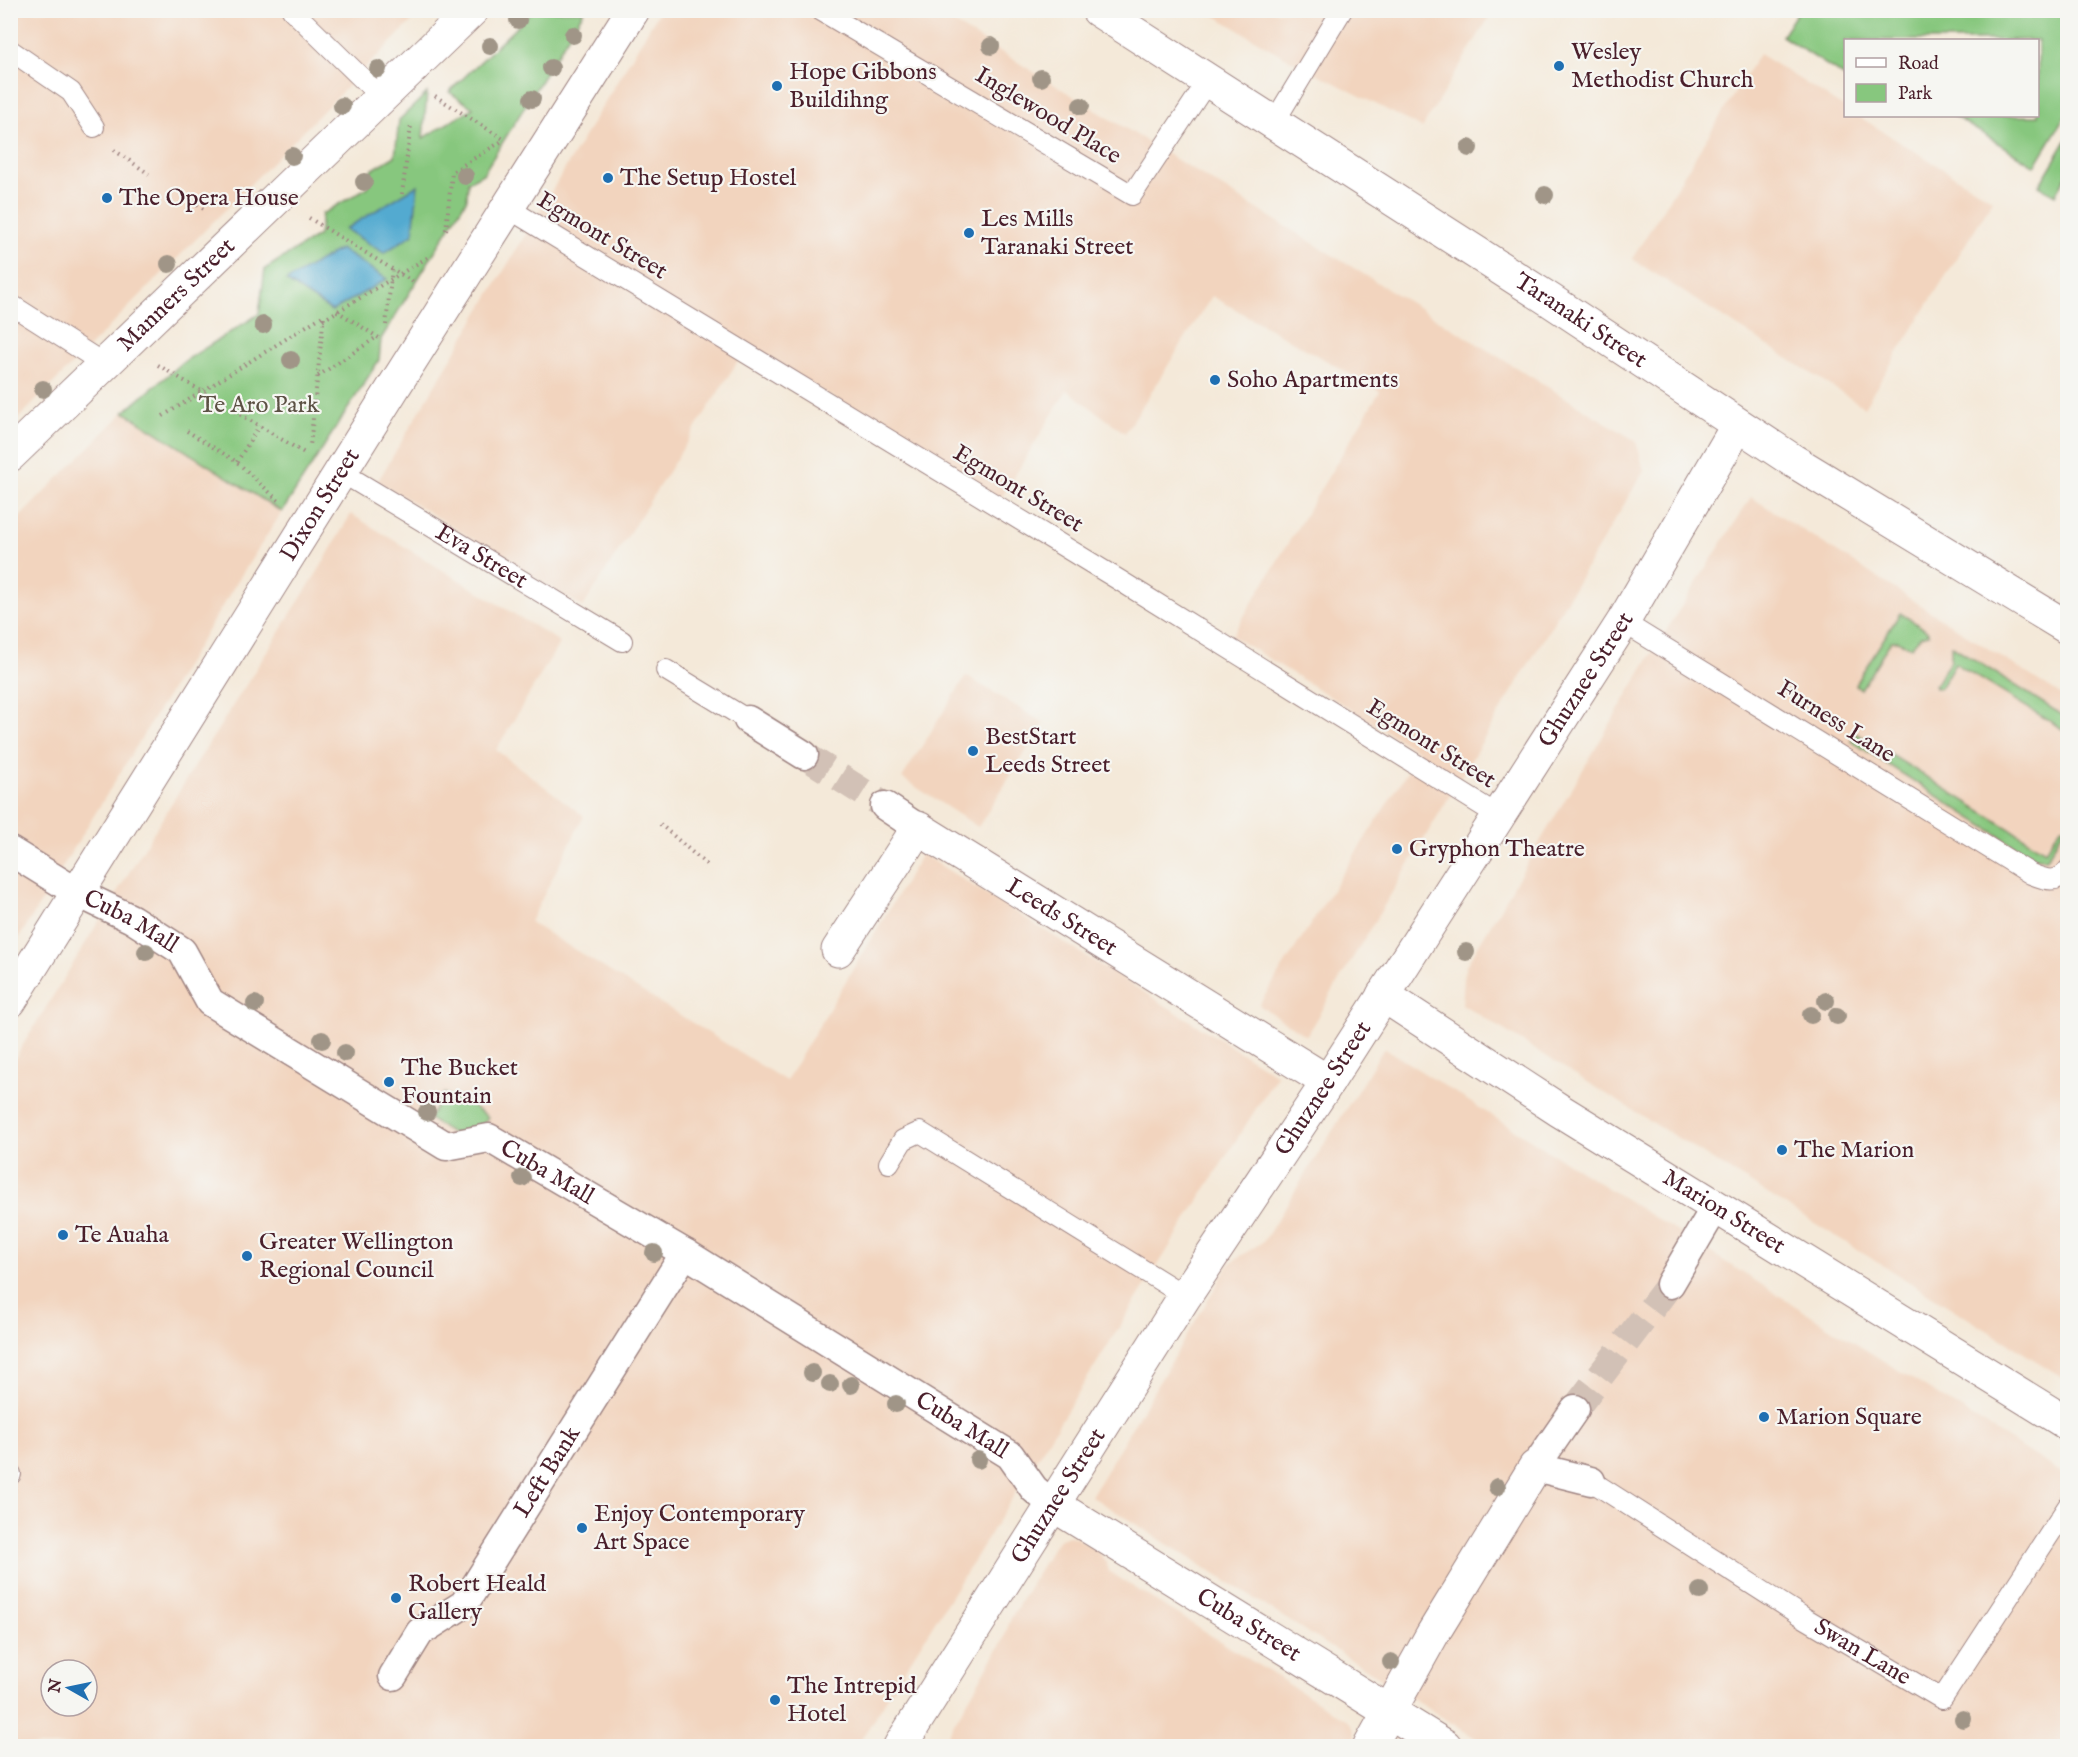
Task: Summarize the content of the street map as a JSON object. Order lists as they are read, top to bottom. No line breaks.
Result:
{"streets":{"street":["Manners Street","Taranaki Street","Dixon Street","Ghuznee Street","Leeds Street","Cuba Mall","Marion Street","Left Bank","Cuba Street"],"lane":["Inglewood Place","Egmont Street","Eva Street","Furness Lane","Swan Lane"]},"crossings":[["Inglewood Place","Taranaki Street"],["Egmont Street","Dixon Street"],["Egmont Street","Ghuznee Street"],["Taranaki Street","Ghuznee Street"],["Dixon Street","Eva Street"],["Dixon Street","Cuba Mall"],["Ghuznee Street","Furness Lane"],["Ghuznee Street","Leeds Street"],["Ghuznee Street","Cuba Mall"],["Ghuznee Street","Marion Street"],["Ghuznee Street","Cuba Street"],["Cuba Mall","Left Bank"],["Cuba Mall","Cuba Street"]],"parks":["Te Aro Park"],"places":["Wesley Methodist Church","Hope Gibbons Buildihng","The Setup Hostel","The Opera House","Les Mills Taranaki Street","Soho Apartments","BestStart Leeds Street","Gryphon Theatre","The Bucket Fountain","The Marion","Te Auaha","Greater Wellington Regional Council","Marion Square","Enjoy Contemporary Art Space","Robert Heald Gallery","The Intrepid Hotel"],"legend":["Road","Park"],"north":"left"}
